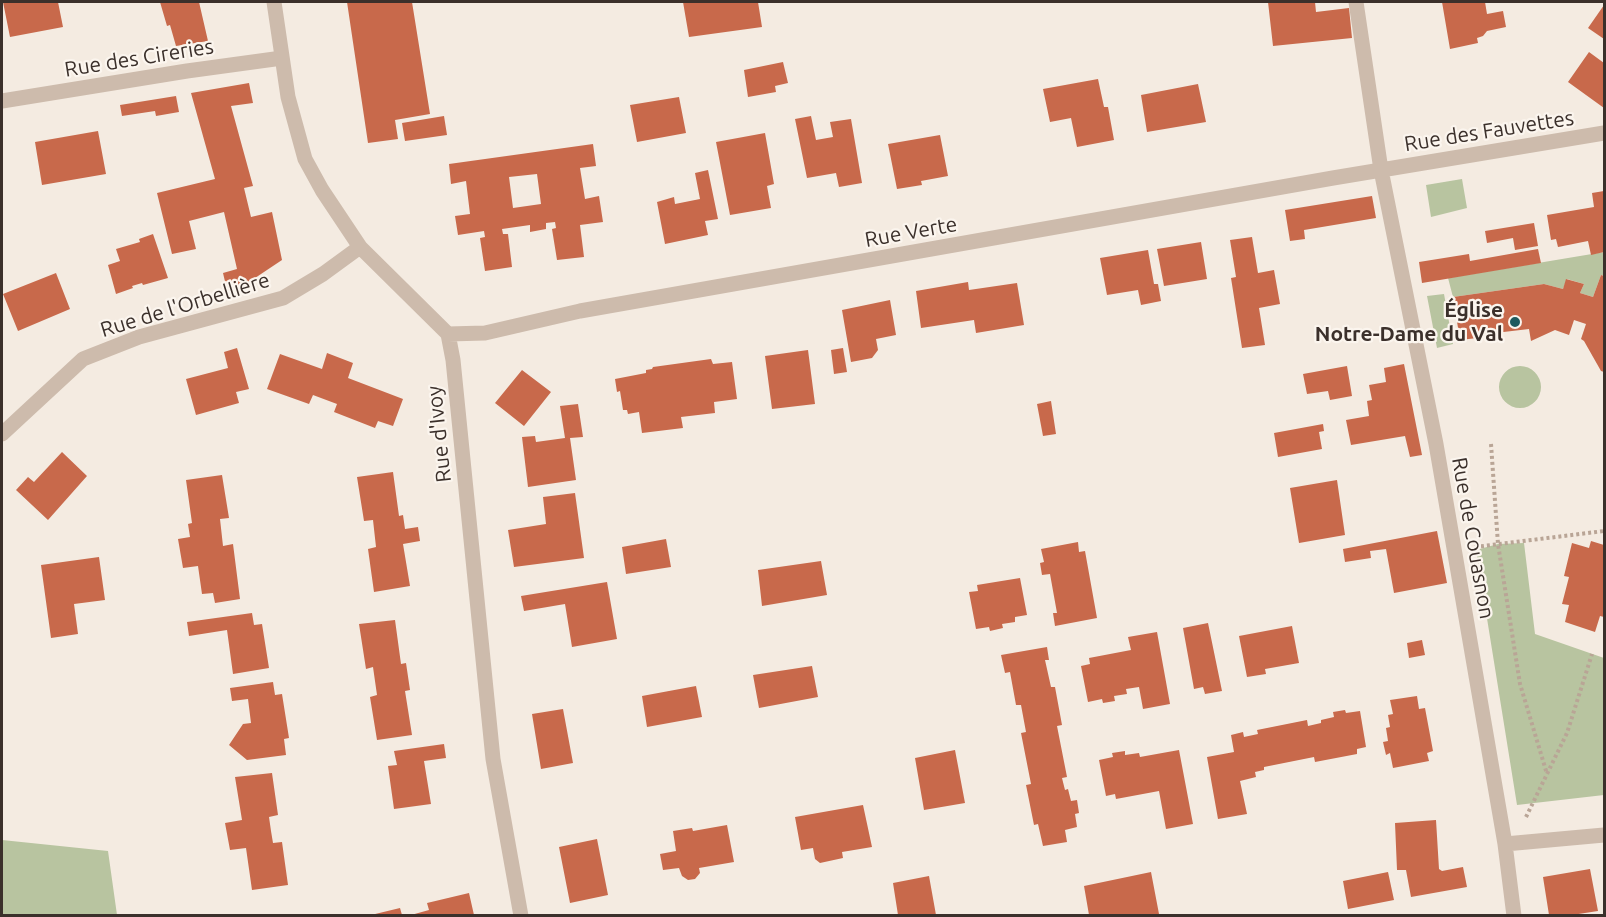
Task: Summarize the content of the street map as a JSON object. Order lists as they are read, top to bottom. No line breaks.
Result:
{"streets":{"street":["Rue des Cireries","Rue des Fauvettes","Rue Verte","Rue de l'Orbellière","Rue d'Ivoy","Rue de Couasnon"]},"crossings":[["Rue des Fauvettes","Rue Verte"],["Rue des Fauvettes","Rue de Couasnon"],["Rue Verte","Rue d'Ivoy"],["Rue Verte","Rue de Couasnon"]],"places":["Église Notre-Dame du Val"]}
